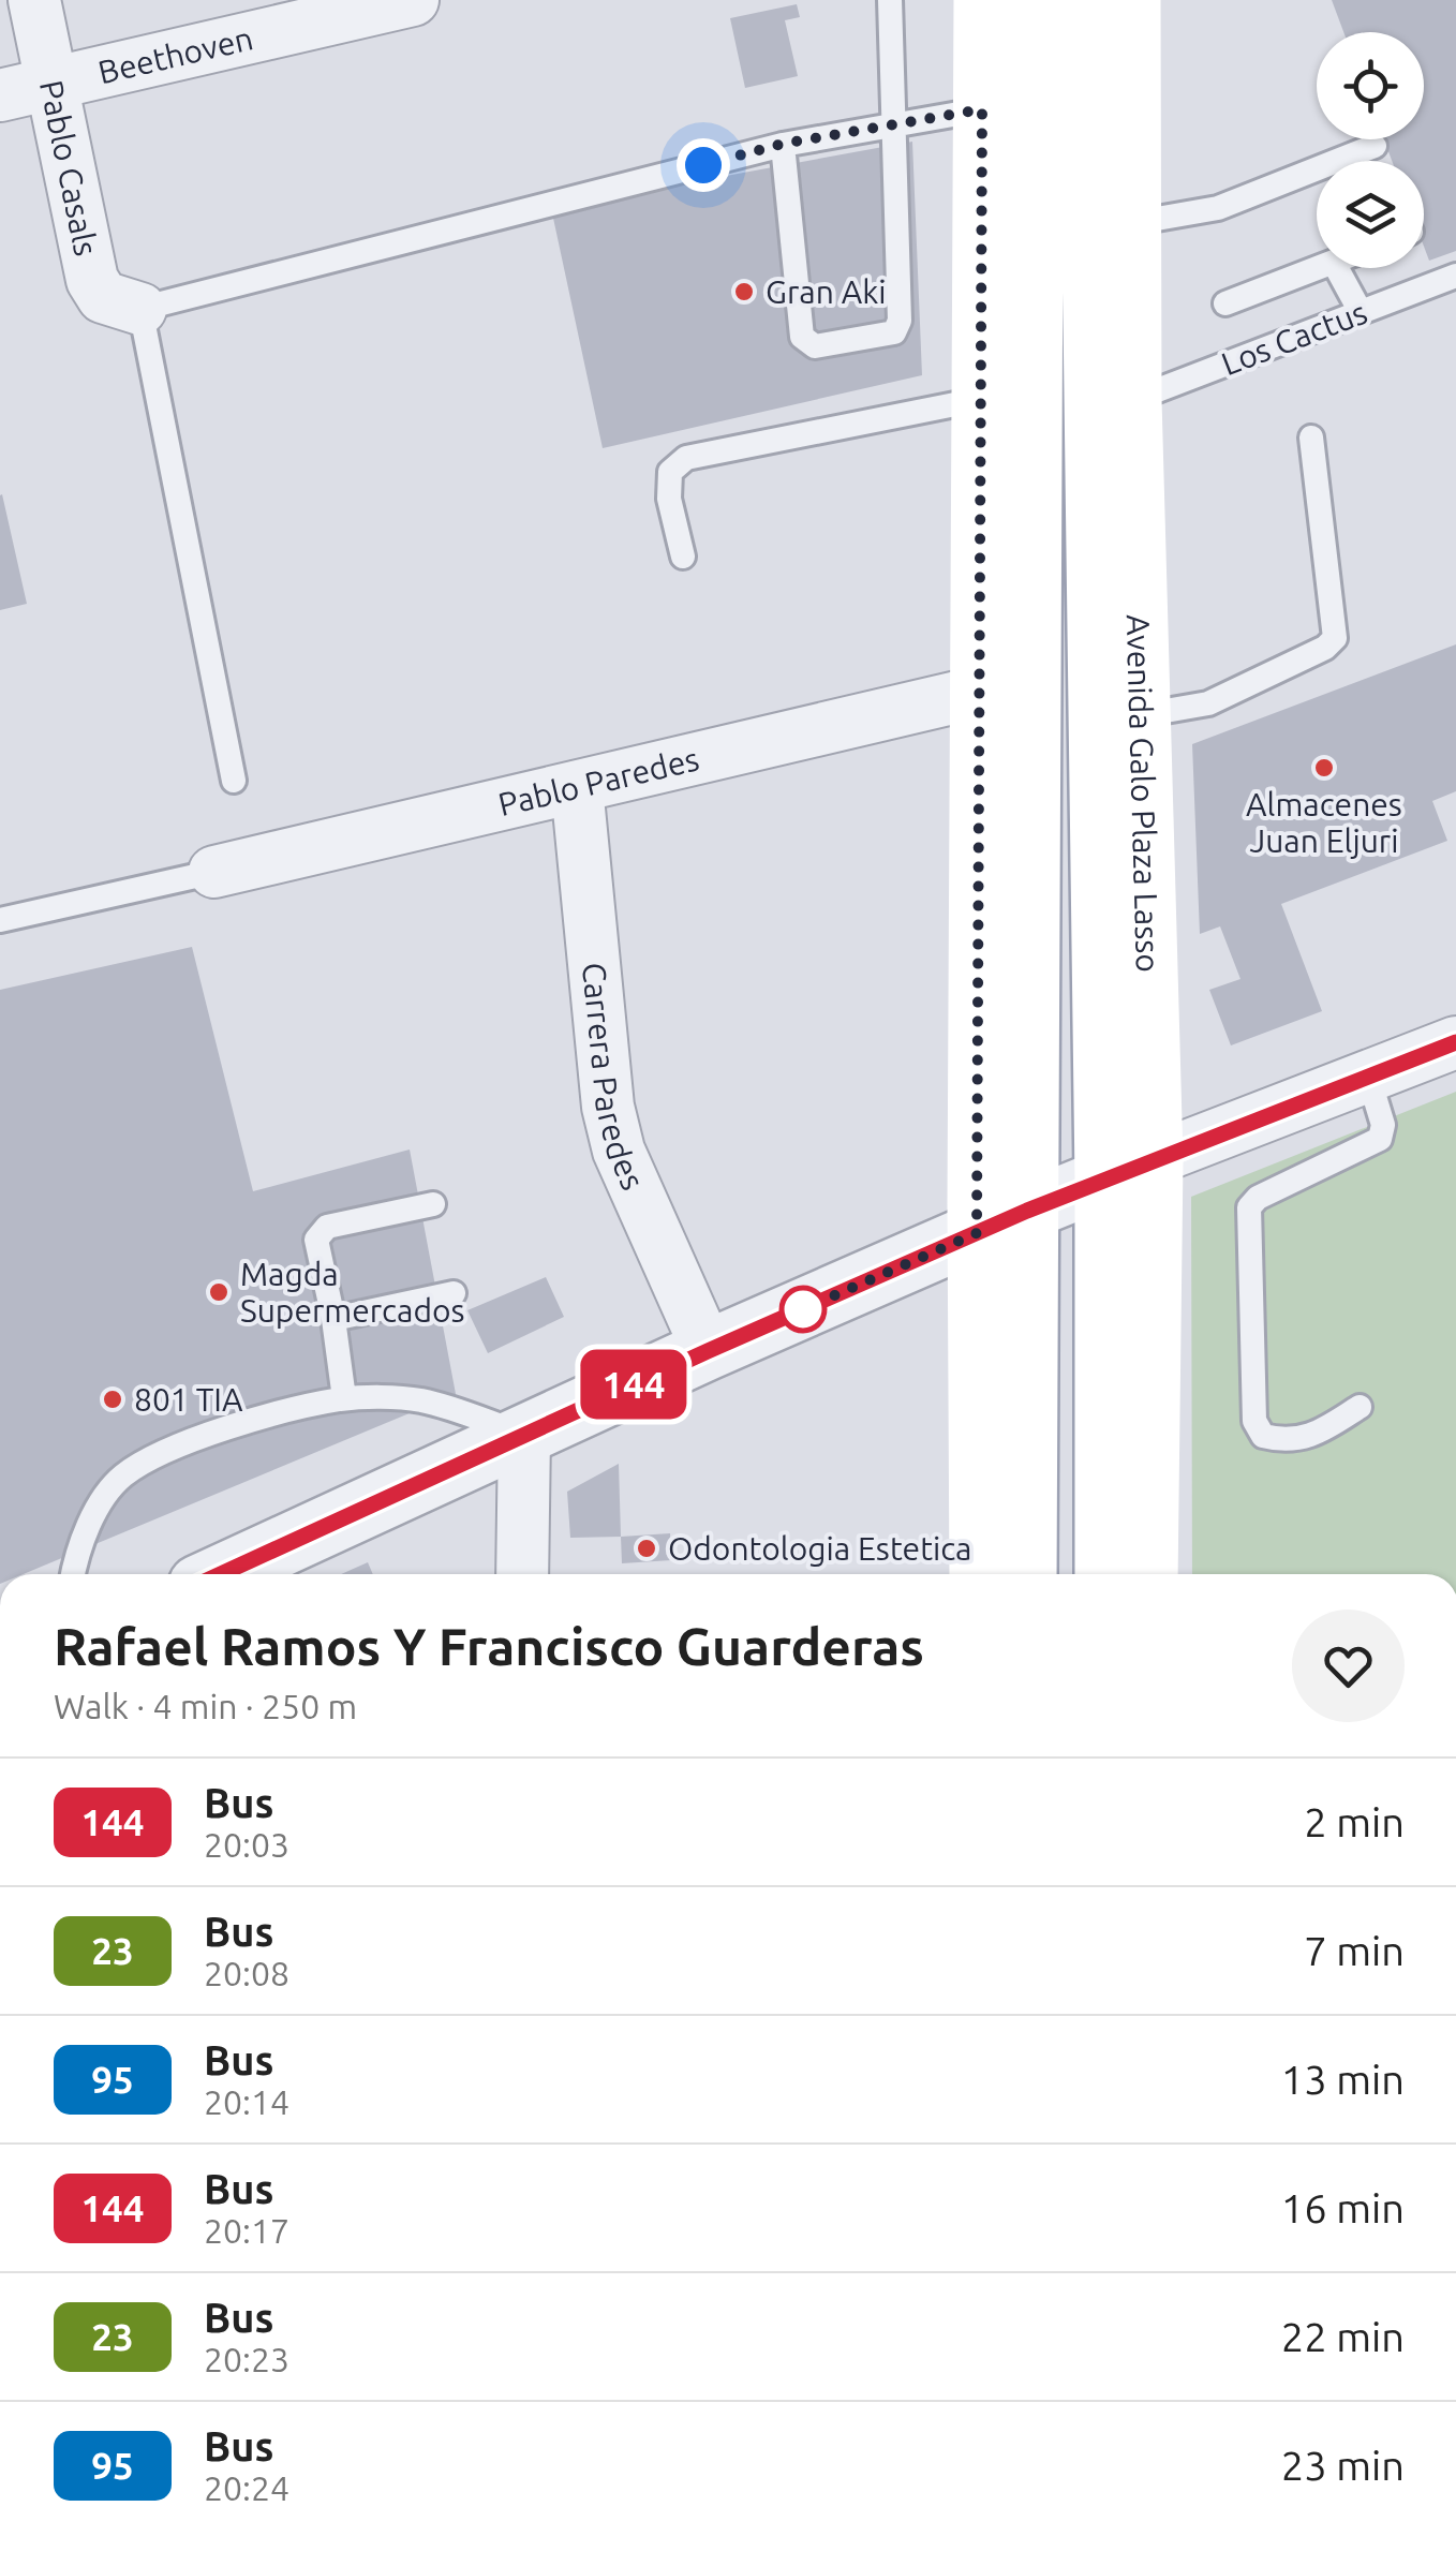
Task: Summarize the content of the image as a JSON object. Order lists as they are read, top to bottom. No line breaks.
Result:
{"streets":{"main road":["Avenida Galo Plaza Lasso"],"street":["Beethoven","Pablo Casals","Pablo Paredes","Carrera Paredes"],"lane":["Los Cactus"]},"crossings":[["Beethoven","Pablo Casals"],["Los Cactus","Avenida Galo Plaza Lasso"],["Pablo Paredes","Carrera Paredes"]],"places":["Gran Aki","Almacenes Juan Eljuri","Magda Supermercados","801 TIA","Odontologia Estetica"],"lines":["bus line 144"],"page":{"on_map":"144","heading":["Rafael Ramos Y Francisco Guarderas","Walk · 4 min · 250 m"],"list":[{"mark":"144","name":"Bus","note":"20:03","value":"2 min"},{"mark":"23","name":"Bus","note":"20:08","value":"7 min"},{"mark":"95","name":"Bus","note":"20:14","value":"13 min"},{"mark":"144","name":"Bus","note":"20:17","value":"16 min"},{"mark":"23","name":"Bus","note":"20:23","value":"22 min"},{"mark":"95","name":"Bus","note":"20:24","value":"23 min"}]}}
